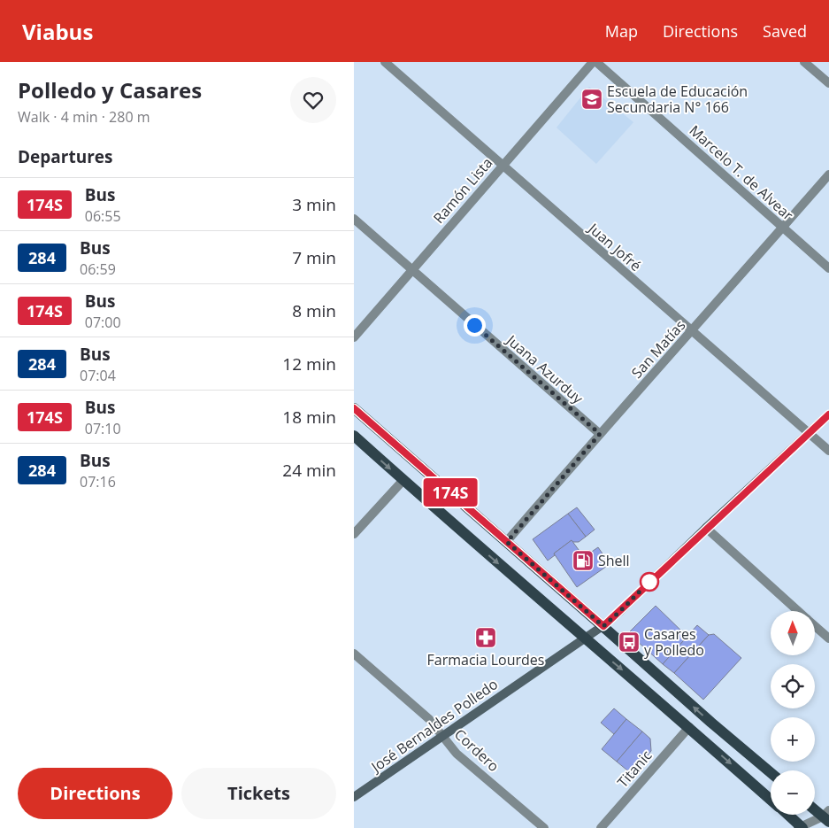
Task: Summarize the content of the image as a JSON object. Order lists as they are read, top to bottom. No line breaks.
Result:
{"streets":{"main road":["José Bernaldes Polledo"],"street":["Marcelo T. de Alvear","Ramón Lista","Juan Jofré","San Matías","Juana Azurduy","Cordero","Titanic"]},"crossings":[["Marcelo T. de Alvear","San Matías"],["Ramón Lista","Juan Jofré"],["Ramón Lista","Juana Azurduy"],["Juan Jofré","San Matías"],["Juan Jofré","José Bernaldes Polledo"],["San Matías","Juana Azurduy"],["José Bernaldes Polledo","Cordero"]],"places":{"school or university":["Escuela de Educación Secundaria N° 166"],"fuel station":["Shell"],"pharmacy":["Farmacia Lourdes"],"bus stop":["Casares y Polledo"]},"lines":["bus line 174S"],"north":"top","page":{"header":"Viabus","nav":["Map","Directions","Saved"],"heading":[["Polledo y Casares","Walk · 4 min · 280 m"],"Departures"],"on_map":"174S","list":[{"mark":"174S","name":"Bus","note":"06:55","value":"3 min"},{"mark":"284","name":"Bus","note":"06:59","value":"7 min"},{"mark":"174S","name":"Bus","note":"07:00","value":"8 min"},{"mark":"284","name":"Bus","note":"07:04","value":"12 min"},{"mark":"174S","name":"Bus","note":"07:10","value":"18 min"},{"mark":"284","name":"Bus","note":"07:16","value":"24 min"}],"map_buttons":["+","−"],"buttons":["Directions","Tickets"]}}
